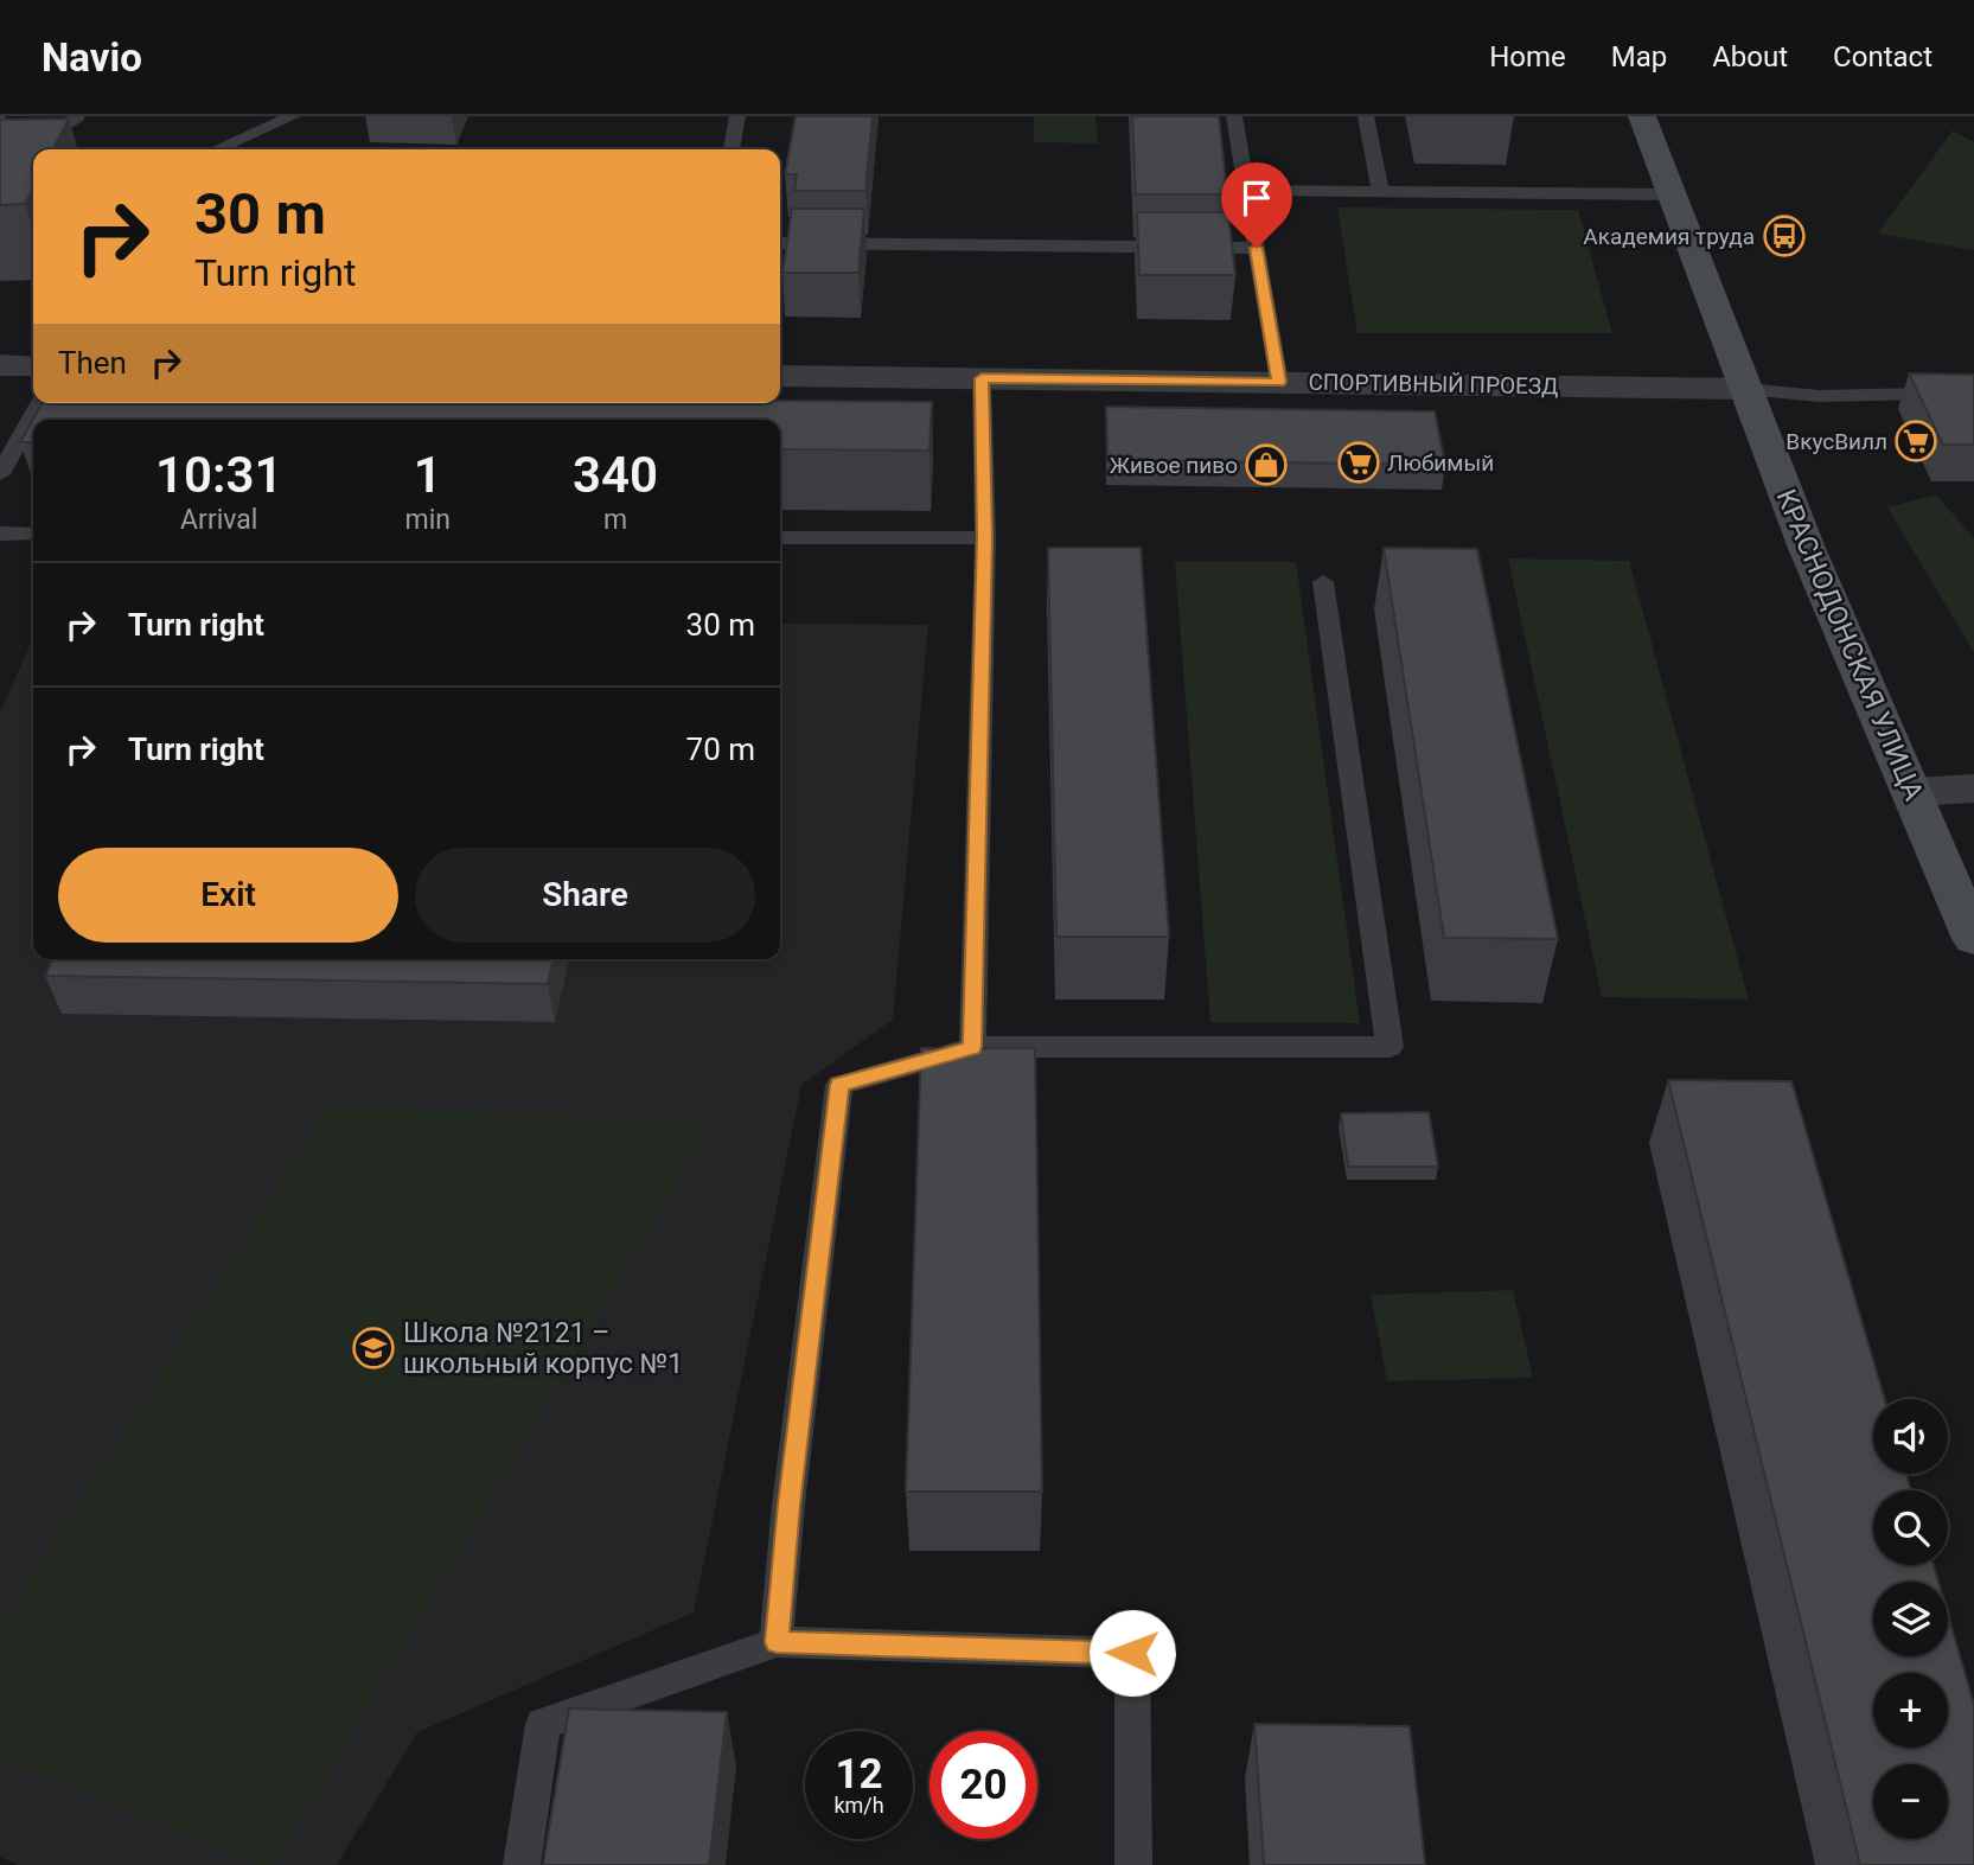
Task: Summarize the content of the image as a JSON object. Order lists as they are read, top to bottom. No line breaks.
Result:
{"streets":{"main road":["КРАСНОДОНСКАЯ УЛИЦА"],"street":["СПОРТИВНЫЙ ПРОЕЗД"]},"crossings":[["СПОРТИВНЫЙ ПРОЕЗД","КРАСНОДОНСКАЯ УЛИЦА"]],"places":{"bus stop":["Академия труда"],"supermarket":["ВкусВилл","Любимый"],"shop":["Живое пиво"],"school or university":["Школа №2121 – школьный корпус №1"]},"page":{"header":"Navio","nav":["Home","Map","About","Contact"],"turn":["30 m","Turn right"],"then":"Then","eta":["10:31","Arrival","1","min","340","m"],"list":[{"name":"Turn right","value":"30 m"},{"name":"Turn right","value":"70 m"}],"buttons":["Exit","Share"],"map_buttons":["+","−"],"speed":"12 km/h","limit":"20"}}
